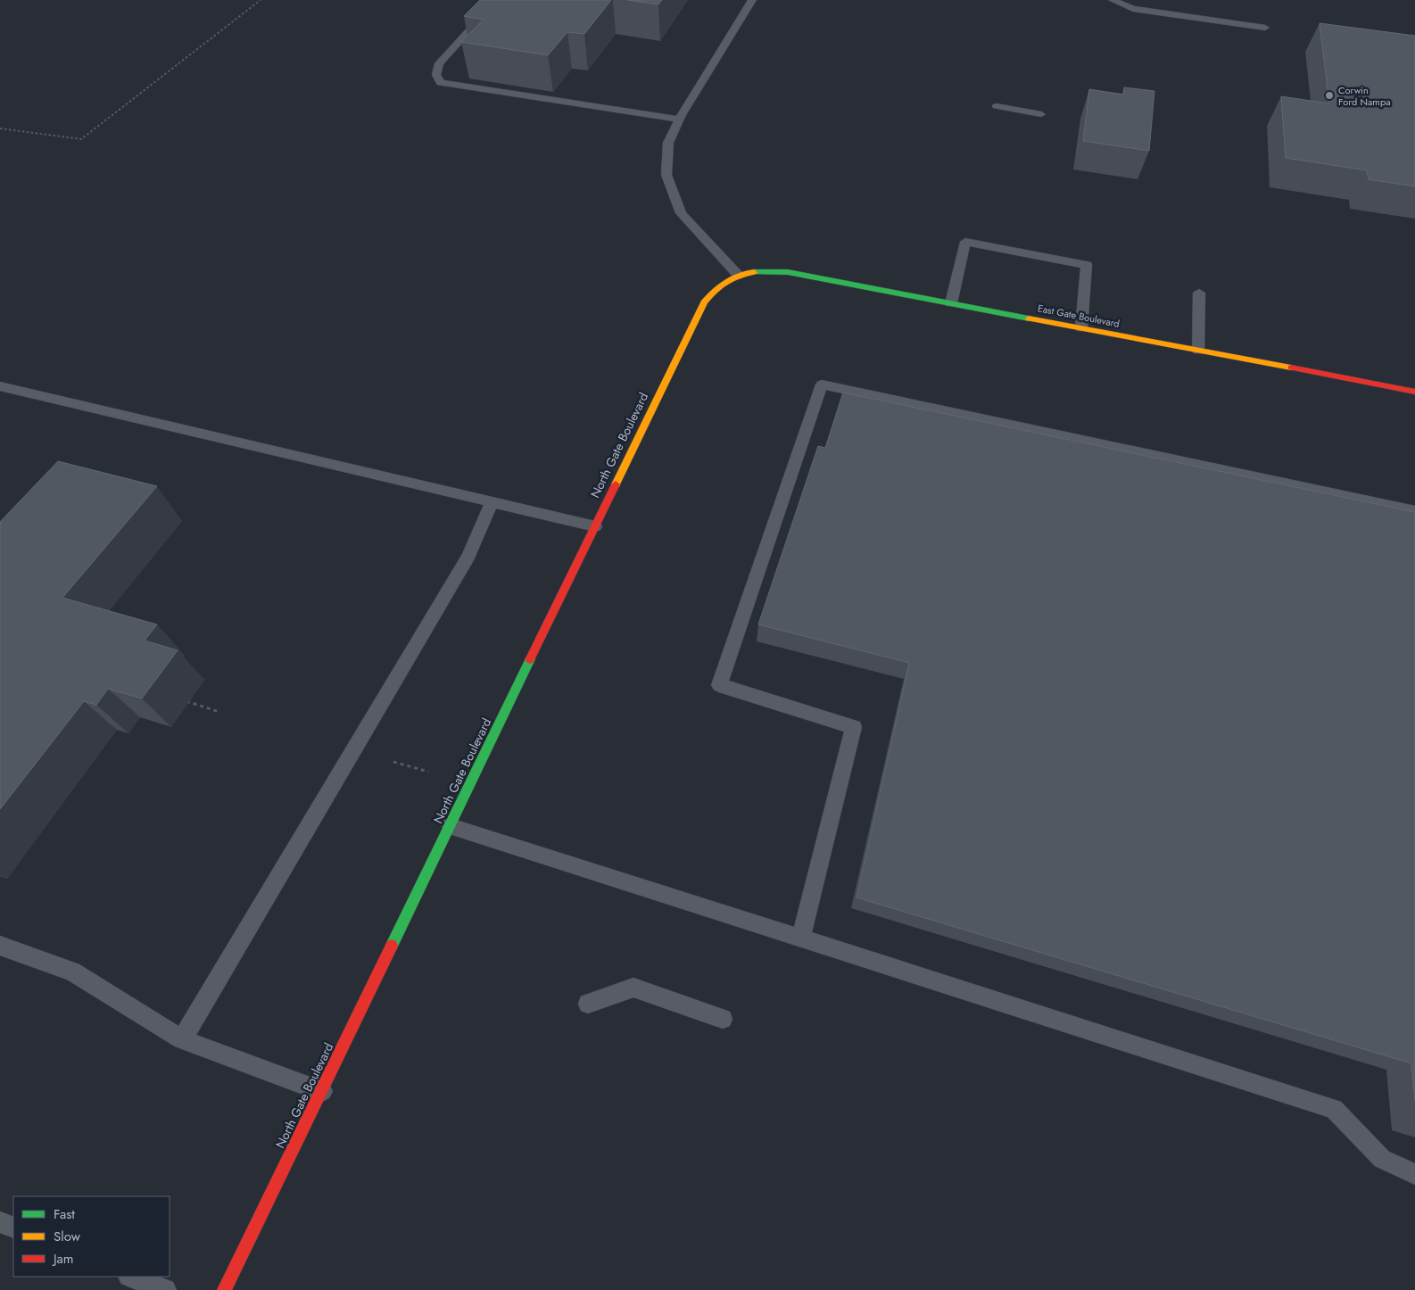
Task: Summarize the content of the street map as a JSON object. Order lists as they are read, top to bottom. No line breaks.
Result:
{"streets":{"street":["East Gate Boulevard","North Gate Boulevard"]},"crossings":[["East Gate Boulevard","North Gate Boulevard"]],"places":["Corwin Ford Nampa"],"legend":["Fast","Slow","Jam"]}
